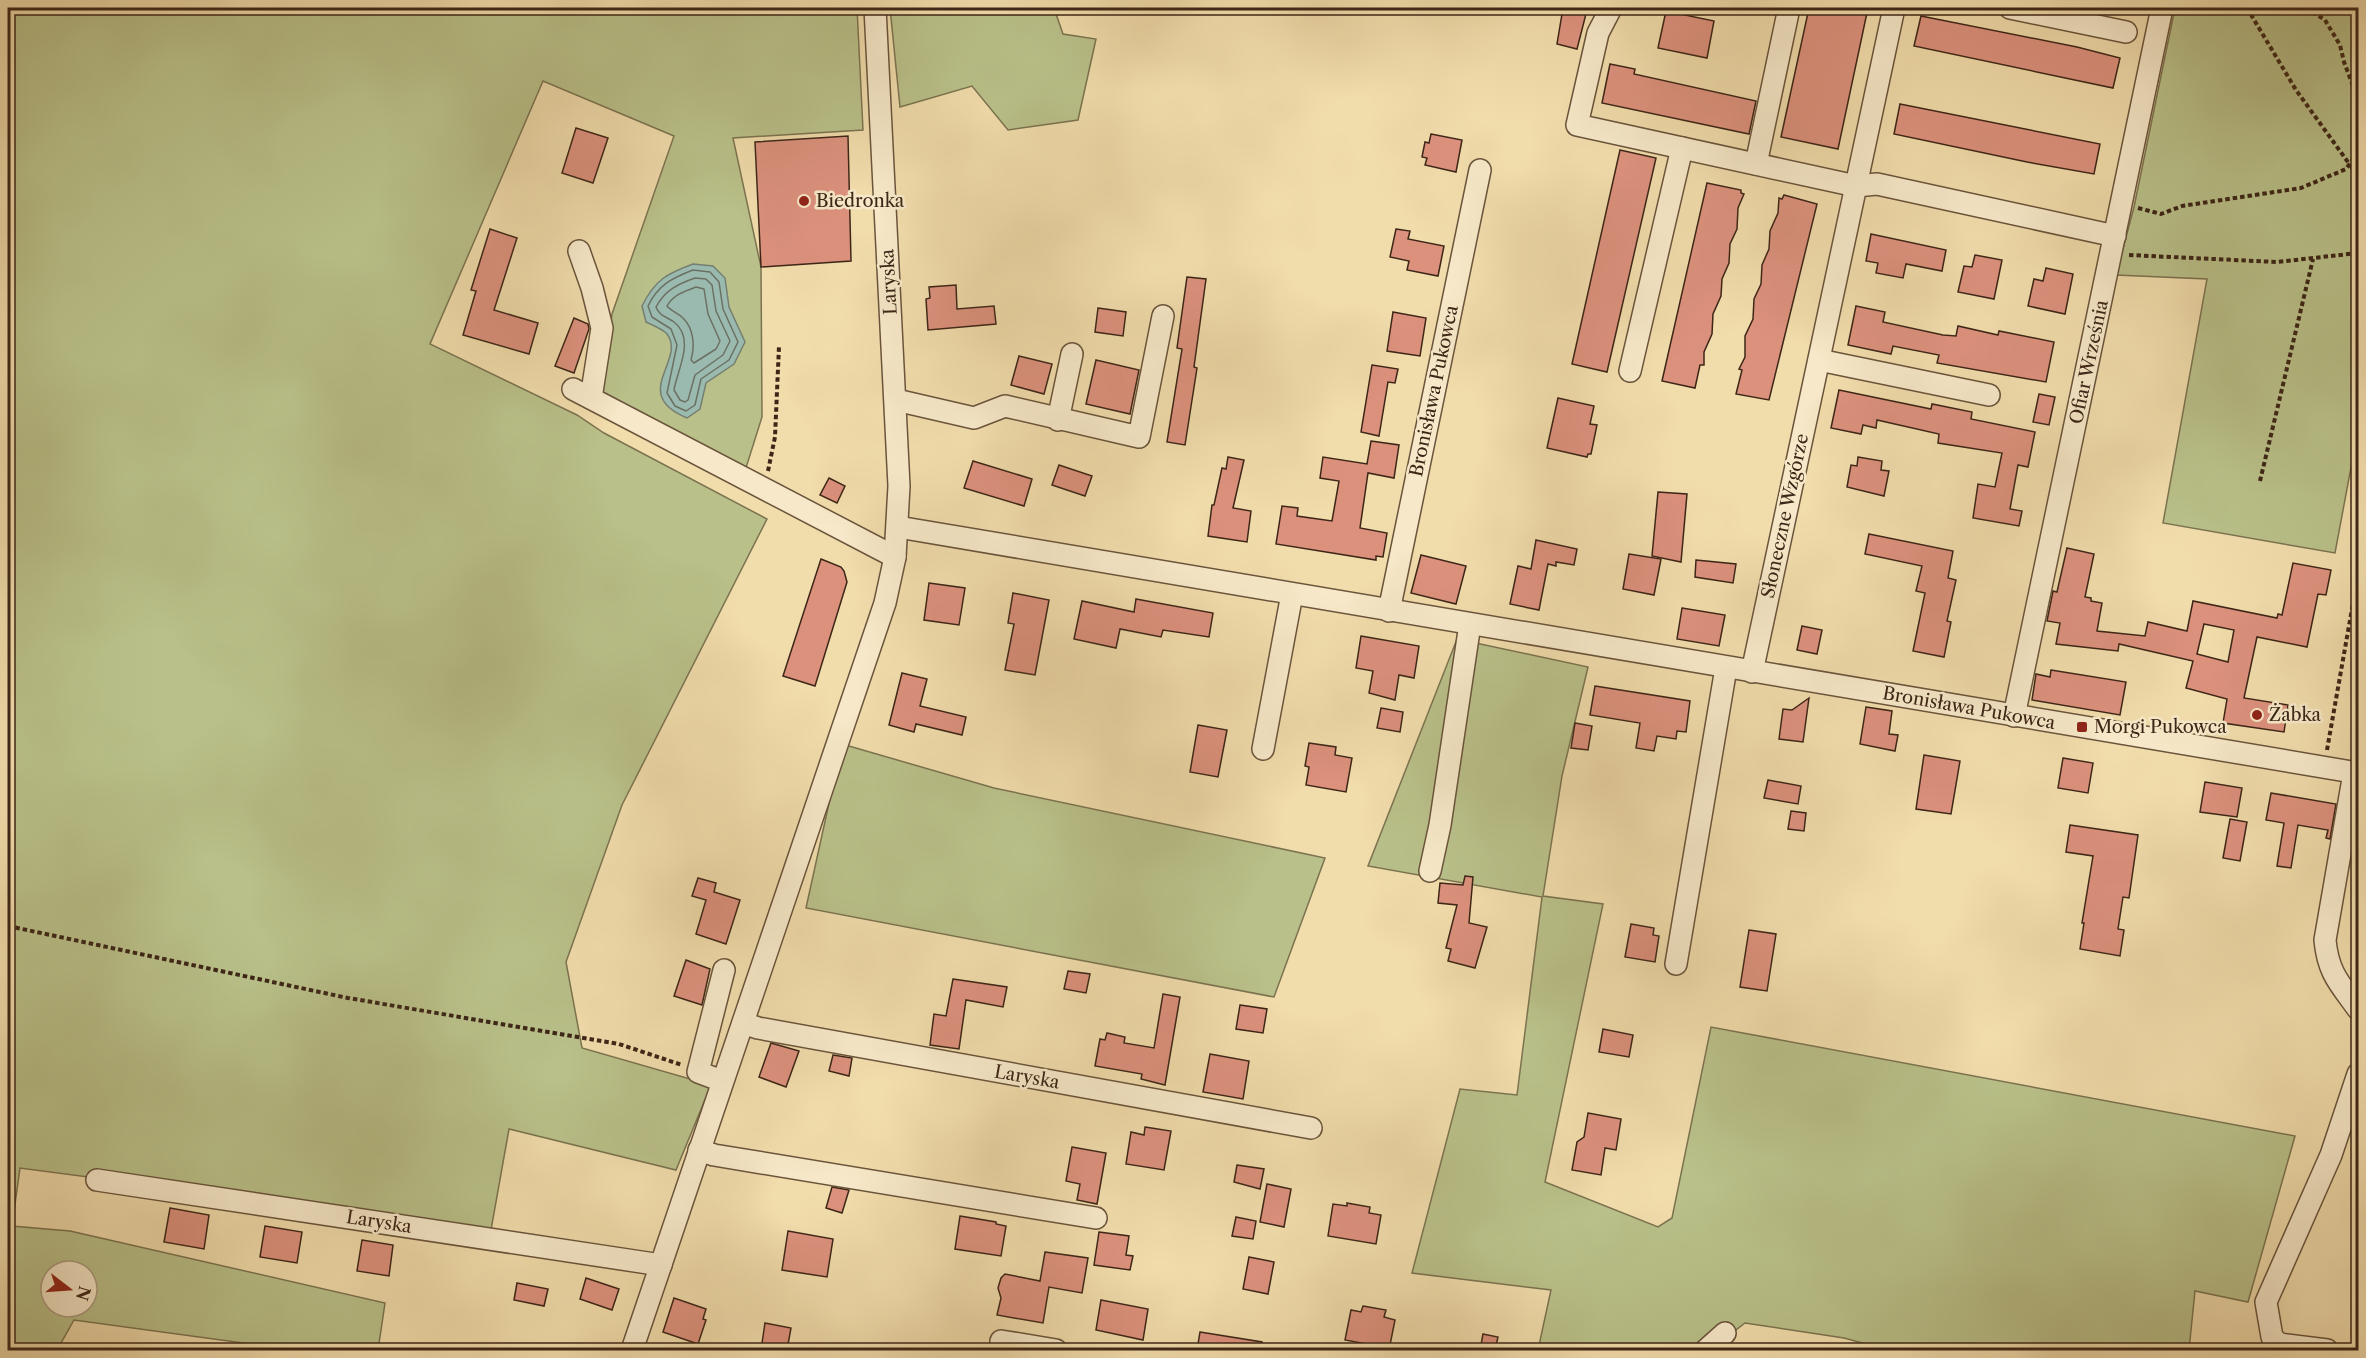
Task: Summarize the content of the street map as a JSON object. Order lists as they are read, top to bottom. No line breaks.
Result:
{"streets":{"street":["Laryska","Ofiar Września","Bronisława Pukowca","Słoneczne Wzgórze"]},"crossings":[["Laryska","Bronisława Pukowca"],["Ofiar Września","Bronisława Pukowca"],["Bronisława Pukowca","Słoneczne Wzgórze"]],"places":{"other":["Biedronka","Żabka"],"transit":["Morgi Pukowca"]},"north":"right"}
